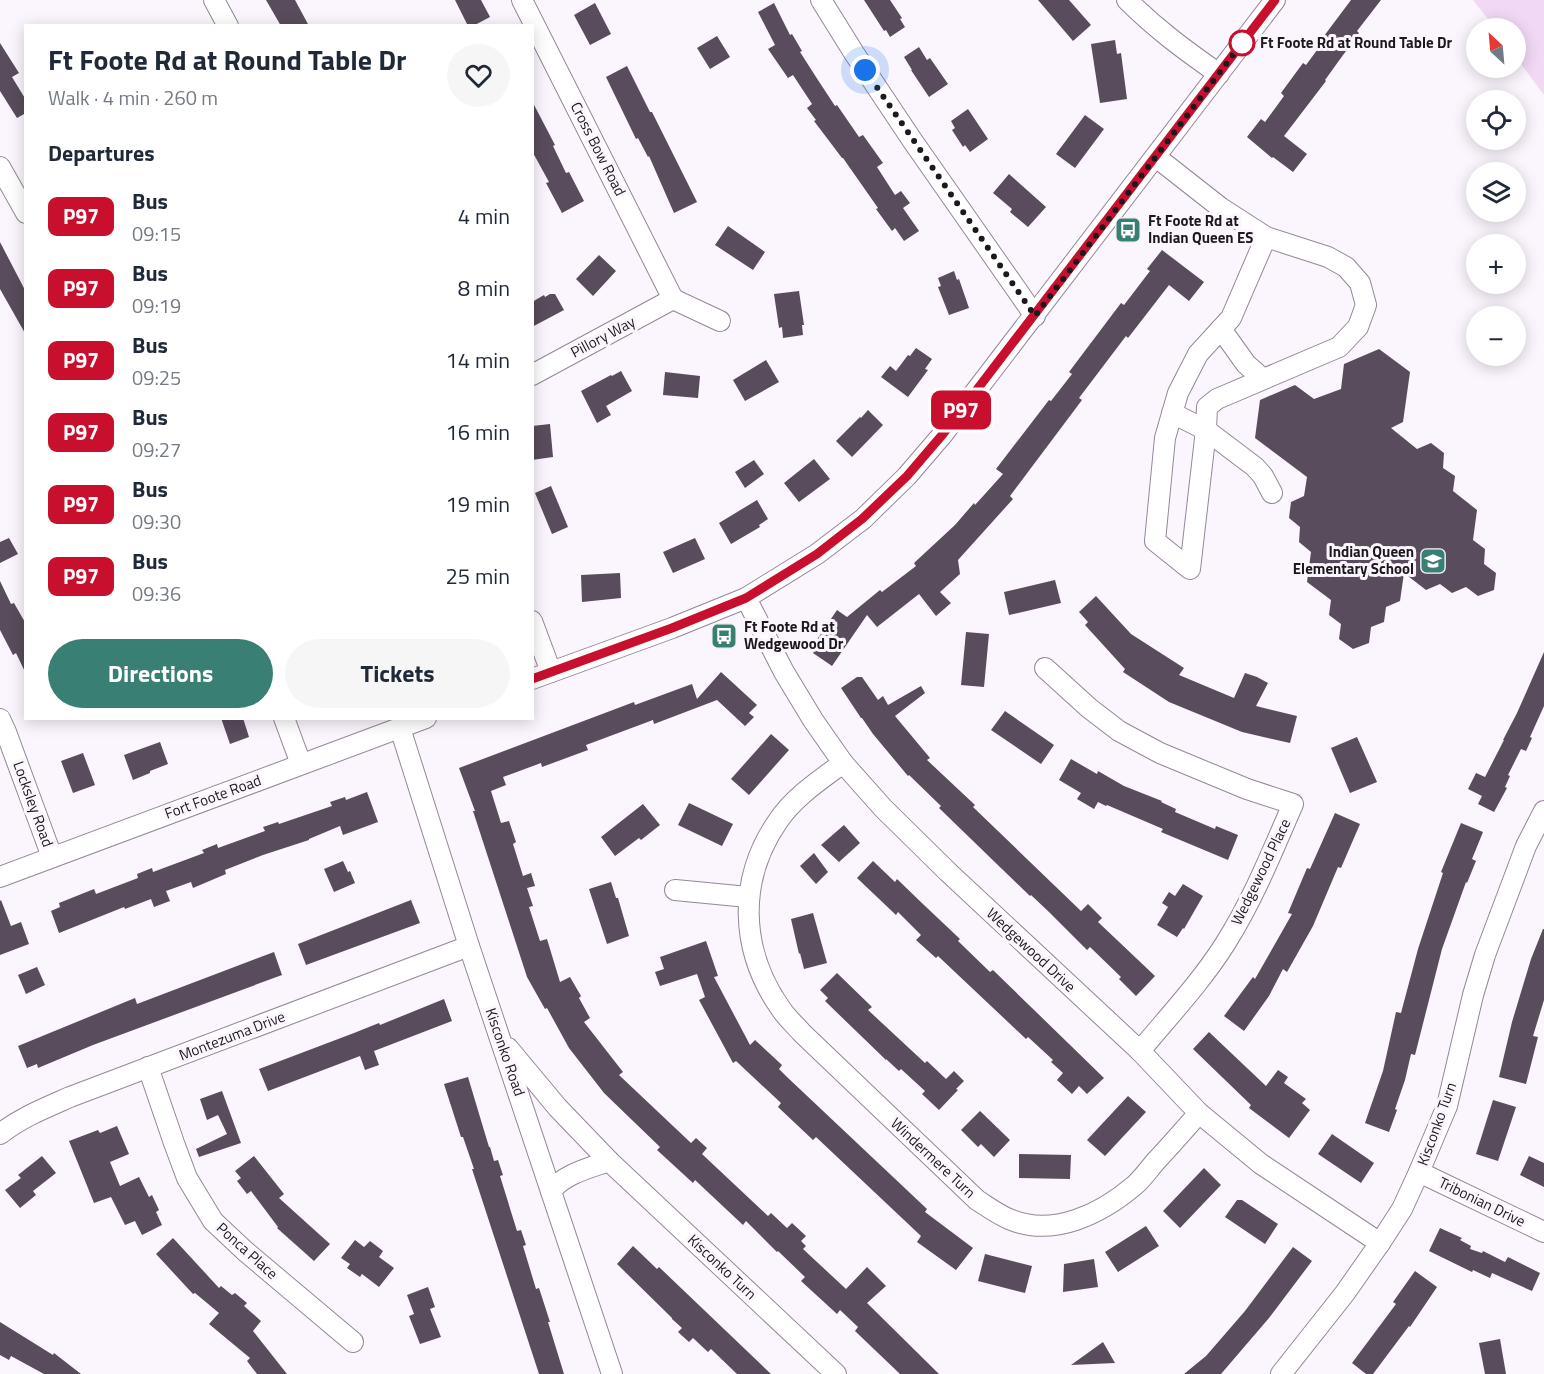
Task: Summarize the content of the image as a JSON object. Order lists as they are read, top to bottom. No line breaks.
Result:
{"streets":{"street":["Cross Bow Road","Pillory Way","Fort Foote Road","Locksley Road","Wedgewood Place","Wedgewood Drive","Montezuma Drive","Kisconko Road","Kisconko Turn","Windermere Turn","Tribonian Drive","Ponca Place"]},"crossings":[["Cross Bow Road","Pillory Way"],["Fort Foote Road","Locksley Road"],["Fort Foote Road","Kisconko Road"],["Wedgewood Place","Wedgewood Drive"],["Wedgewood Drive","Kisconko Turn"],["Wedgewood Drive","Windermere Turn"],["Montezuma Drive","Kisconko Road"],["Montezuma Drive","Ponca Place"],["Kisconko Road","Kisconko Turn"],["Kisconko Turn","Tribonian Drive"]],"places":{"other":["Ft Foote Rd at Round Table Dr"],"bus stop":["Ft Foote Rd at Indian Queen ES","Ft Foote Rd at Wedgewood Dr"],"school or university":["Indian Queen Elementary School"]},"lines":["bus line P97"],"north":"top left","page":{"on_map":"P97","map_buttons":["+","−"],"heading":[["Ft Foote Rd at Round Table Dr","Walk · 4 min · 260 m"],"Departures"],"list":[{"mark":"P97","name":"Bus","note":"09:15","value":"4 min"},{"mark":"P97","name":"Bus","note":"09:19","value":"8 min"},{"mark":"P97","name":"Bus","note":"09:25","value":"14 min"},{"mark":"P97","name":"Bus","note":"09:27","value":"16 min"},{"mark":"P97","name":"Bus","note":"09:30","value":"19 min"},{"mark":"P97","name":"Bus","note":"09:36","value":"25 min"}],"buttons":["Directions","Tickets"]}}
